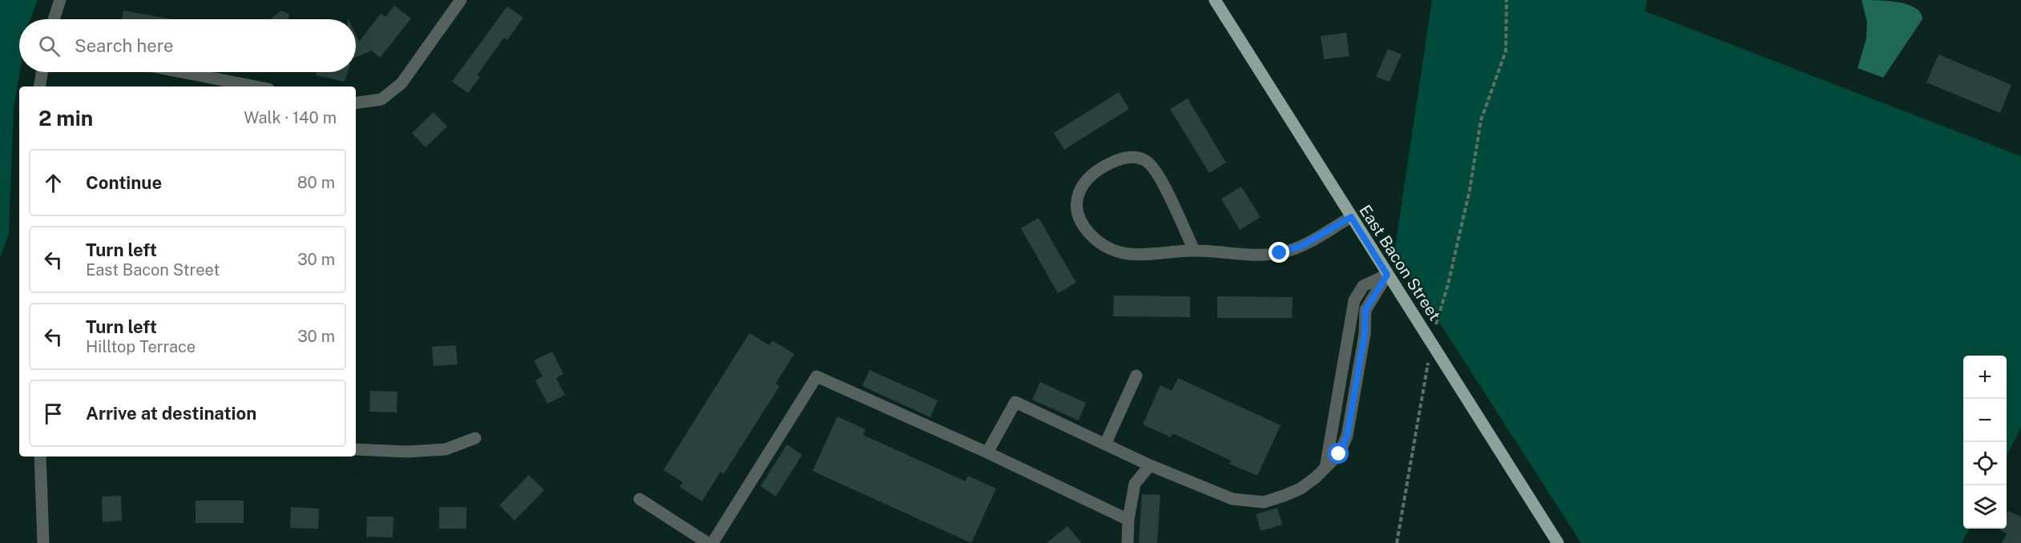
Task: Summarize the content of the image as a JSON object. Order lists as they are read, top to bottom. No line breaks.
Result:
{"streets":{"main road":["East Bacon Street"]},"page":{"search":"Search here","heading":["2 min","Walk · 140 m"],"list":[["Continue","80 m"],["Turn left","East Bacon Street","30 m"],["Turn left","Hilltop Terrace","30 m"],"Arrive at destination"],"map_buttons":["+","−"]}}
